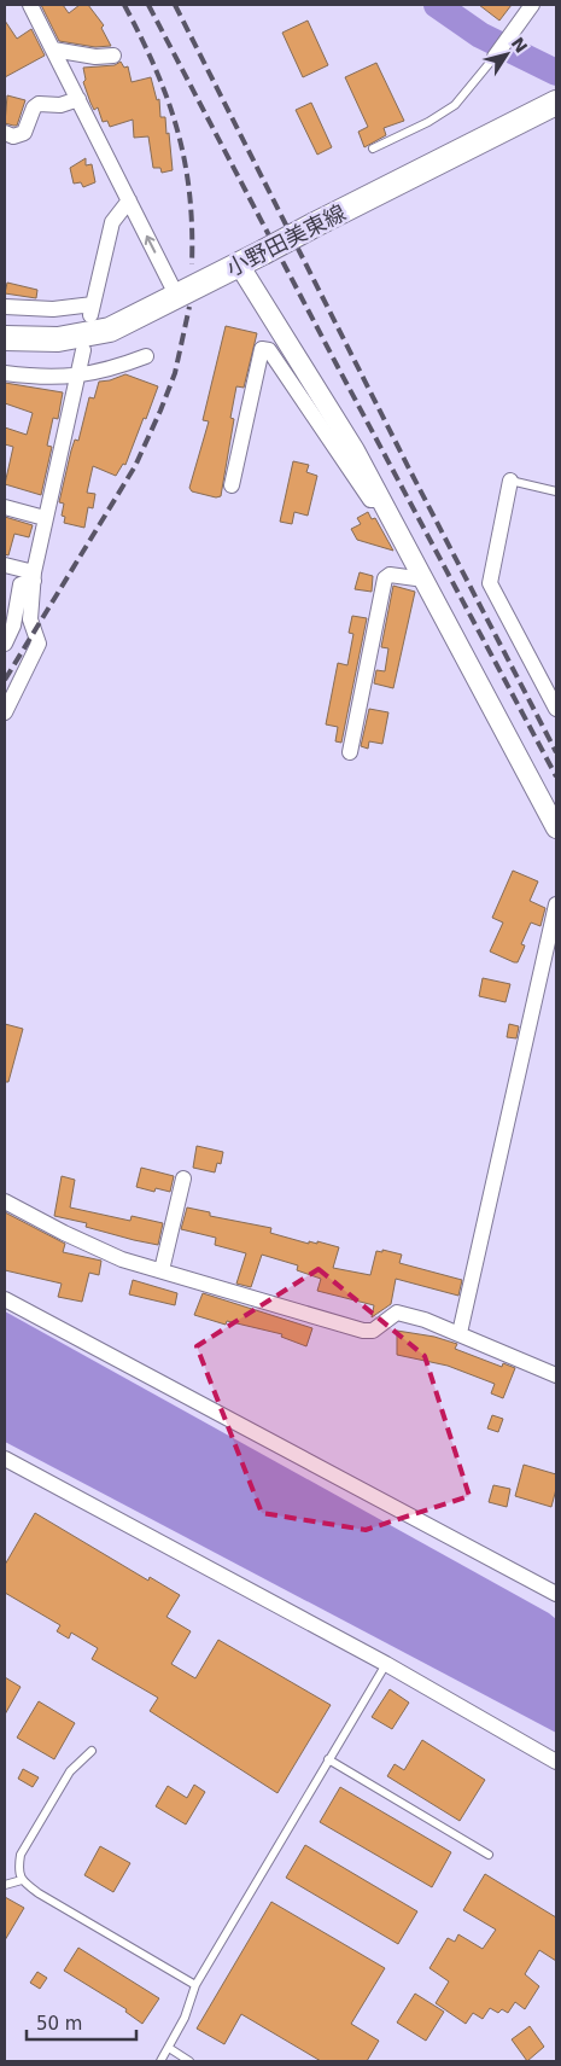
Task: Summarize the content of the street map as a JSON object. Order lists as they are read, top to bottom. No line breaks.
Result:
{"streets":{"main road":["小野田美東線"]},"scale_bar":"50 m","north":"top right"}
